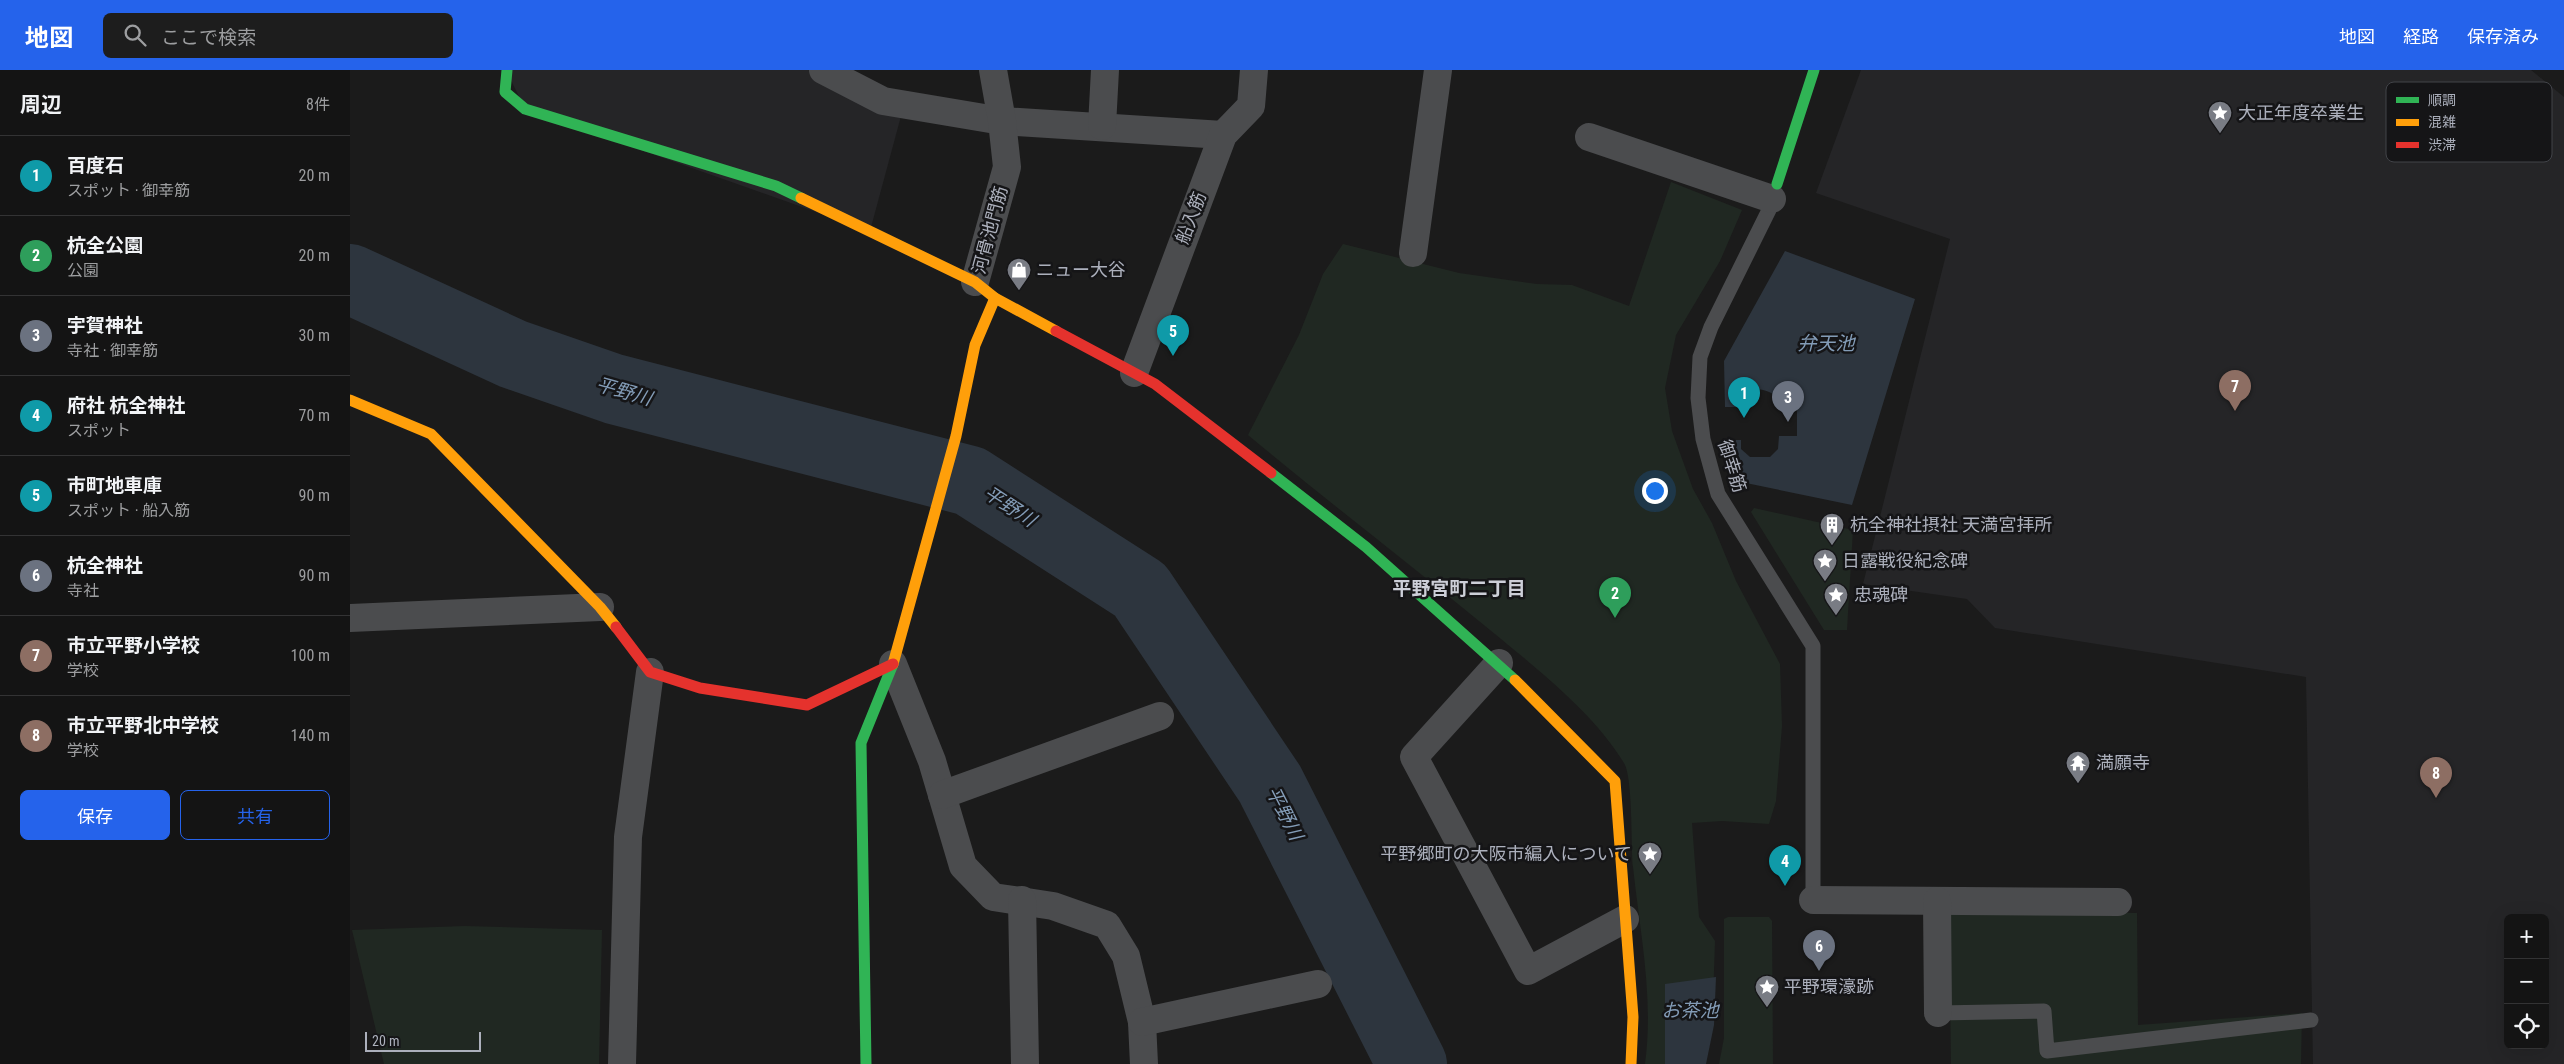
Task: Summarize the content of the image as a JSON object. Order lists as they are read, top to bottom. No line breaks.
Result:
{"streets":{"street":["船入筋","河骨池門筋","御幸筋"]},"districts":["平野宮町二丁目"],"water":["弁天池","平野川","お茶池"],"places":{"place":["大正年度卒業生","日露戦役紀念碑","忠魂碑","平野郷町の大阪市編入について","平野環濠跡"],"shop":["ニュー大谷"],"building":["杭全神社摂社 天満宮拝所"],"temple":["満願寺"]},"legend":["順調","混雑","渋滞"],"scale_bar":"20 m","page":{"header":"地図","search":"ここで検索","nav":["地図","経路","保存済み"],"heading":["周辺","8件"],"list":[{"mark":"1","name":"百度石","note":"スポット · 御幸筋","value":"20 m"},{"mark":"2","name":"杭全公園","note":"公園","value":"20 m"},{"mark":"3","name":"宇賀神社","note":"寺社 · 御幸筋","value":"30 m"},{"mark":"4","name":"府社 杭全神社","note":"スポット","value":"70 m"},{"mark":"5","name":"市町地車庫","note":"スポット · 船入筋","value":"90 m"},{"mark":"6","name":"杭全神社","note":"寺社","value":"90 m"},{"mark":"7","name":"市立平野小学校","note":"学校","value":"100 m"},{"mark":"8","name":"市立平野北中学校","note":"学校","value":"140 m"}],"pins":["5","7","1","3","2","8","4","6"],"buttons":["保存","共有"],"map_buttons":["+","−"],"scale":"20 m"}}
